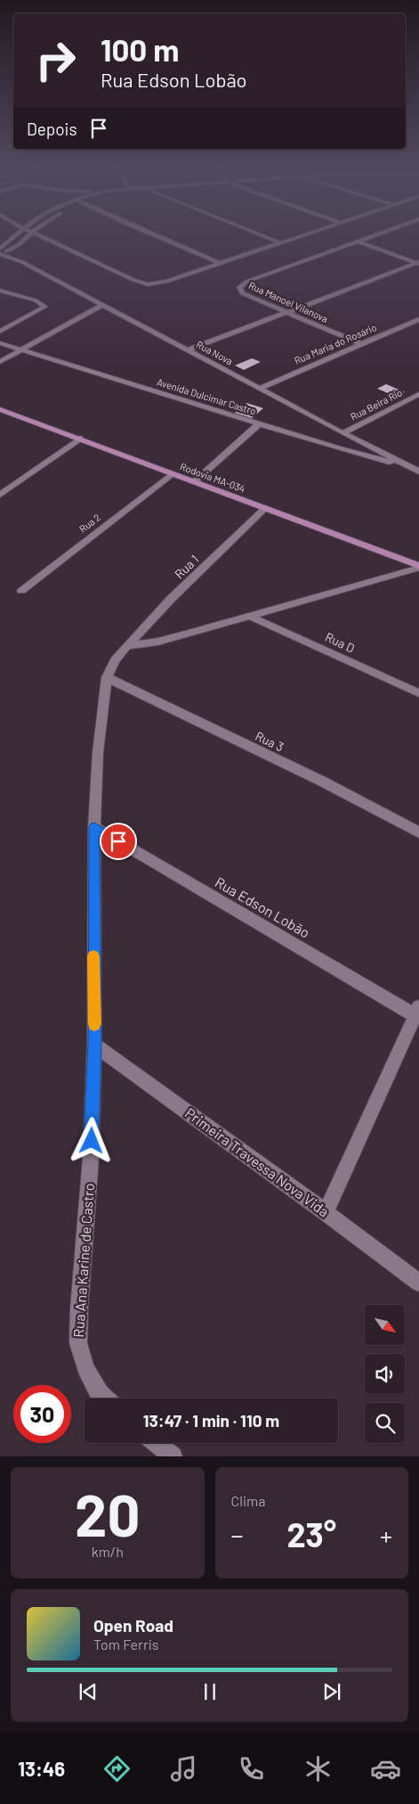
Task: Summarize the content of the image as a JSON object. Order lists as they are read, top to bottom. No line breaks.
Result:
{"streets":{"main road":["Rodovia MA-034"],"street":["Rua Manoel Vilanova","Rua Maria do Rosário","Rua Nova","Avenida Dulcimar Castro","Rua Beira Rio","Rua 2","Rua 1","Rua D","Rua 3","Rua Edson Lobão","Primeira Travessa Nova Vida","Rua Ana Karine de Castro"]},"crossings":[["Rua Manoel Vilanova","Rua Maria do Rosário"],["Rua Maria do Rosário","Rua Nova"],["Rua Nova","Avenida Dulcimar Castro"],["Rua Nova","Rua Beira Rio"],["Rodovia MA-034","Rua 2"],["Rodovia MA-034","Rua 1"],["Rua Edson Lobão","Rua Ana Karine de Castro"],["Primeira Travessa Nova Vida","Rua Ana Karine de Castro"]],"north":"bottom right","page":{"turn":["100 m","Rua Edson Lobão"],"then":"Depois","limit":"30","trip":"13:47 · 1 min · 110 m","tile":[["20","km/h"],"Clima"],"heat":["−","23°","+"],"song":["Open Road","Tom Ferris"],"tabs":"13:46"}}
